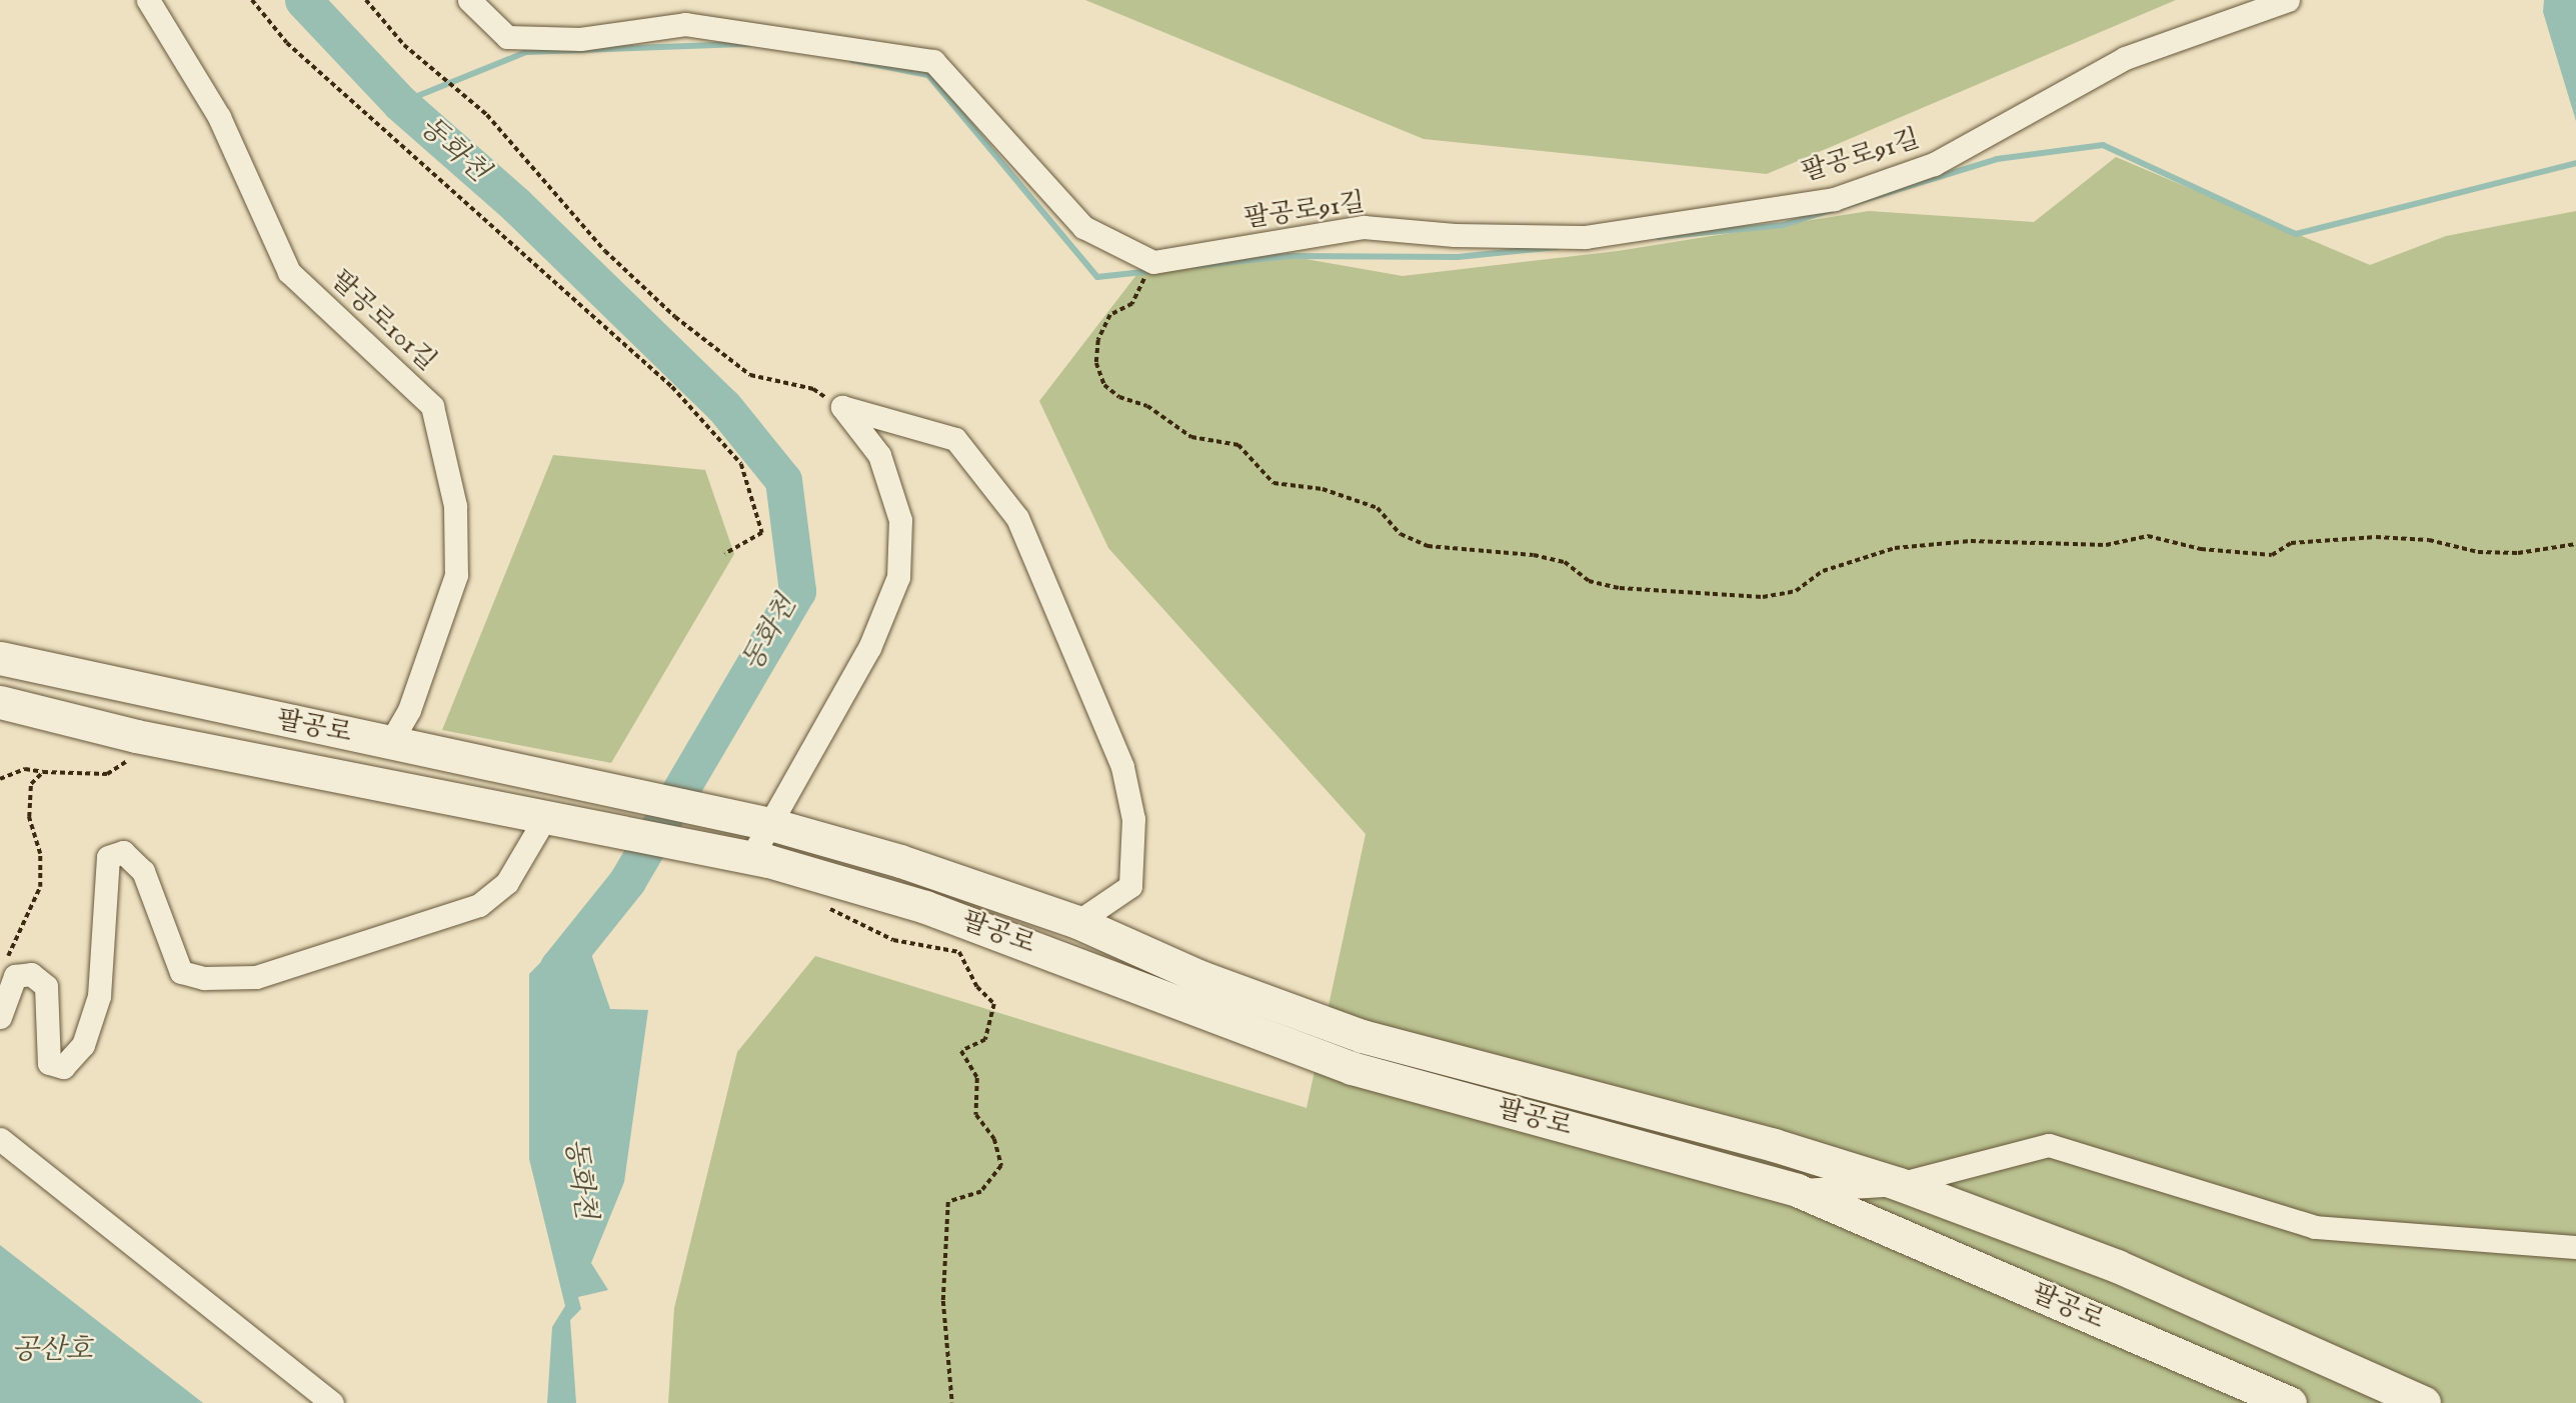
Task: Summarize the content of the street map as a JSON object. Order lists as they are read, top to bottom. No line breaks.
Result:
{"streets":{"main road":["팔공로"],"street":["팔공로91길","팔공로101길"]},"crossings":[["팔공로101길","팔공로"]],"water":["동화천","공산호"]}
